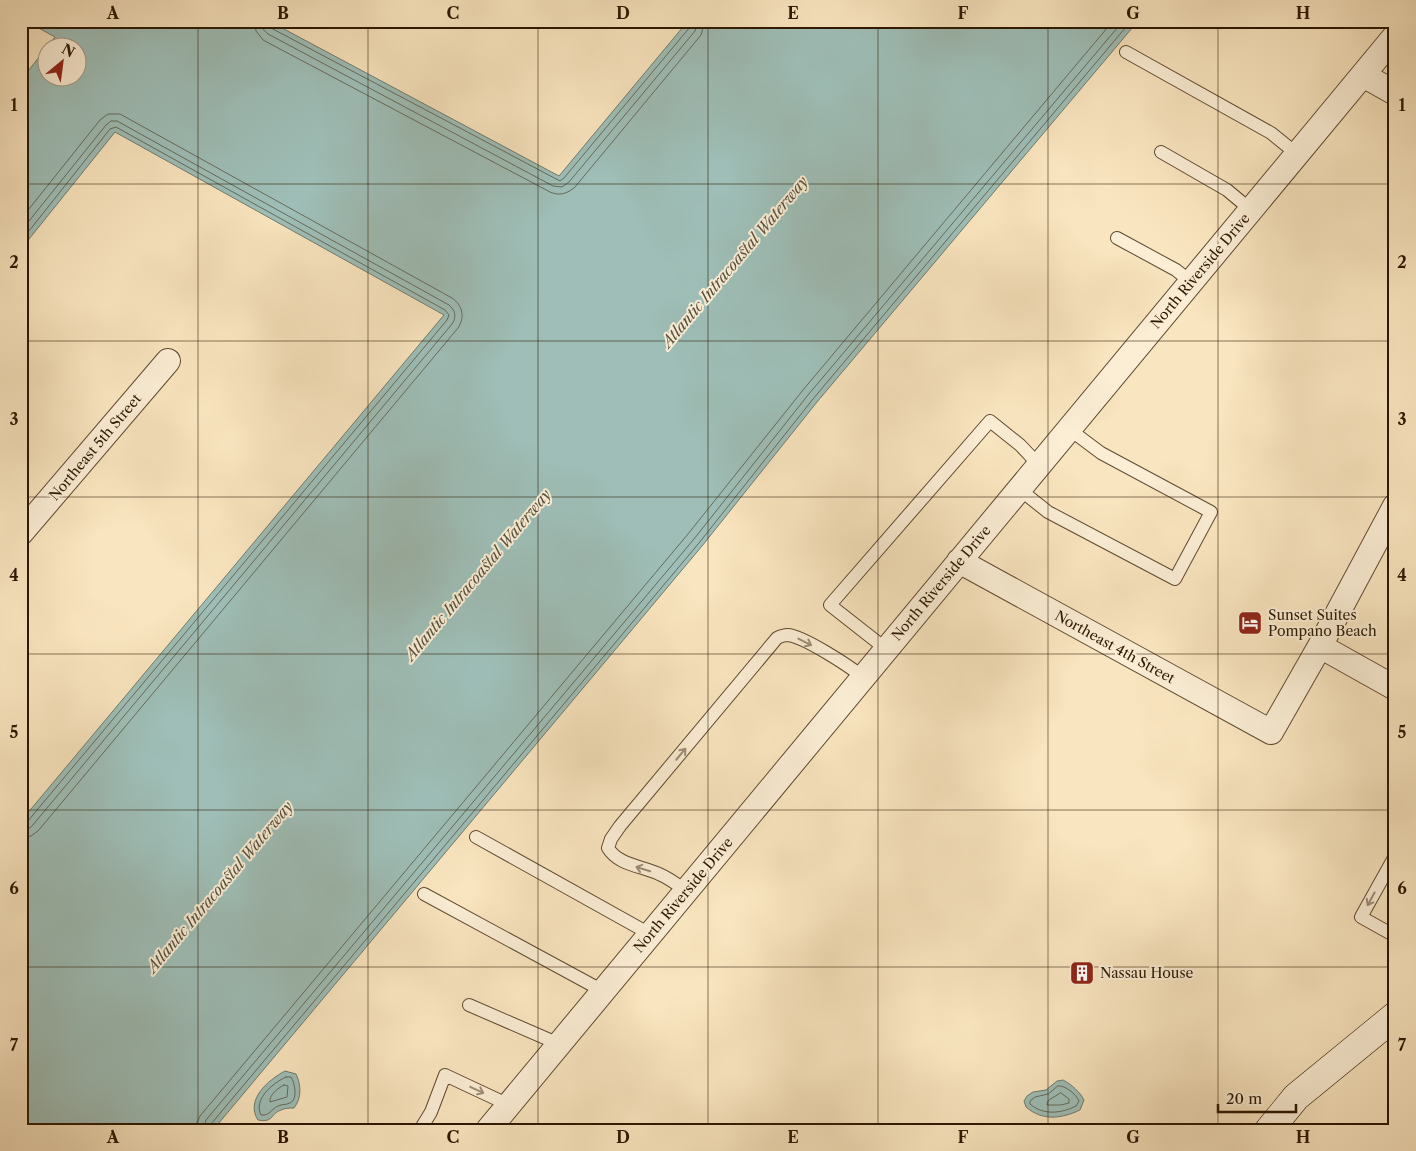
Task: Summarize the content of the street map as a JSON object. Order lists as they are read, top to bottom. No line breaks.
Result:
{"streets":{"street":["North Riverside Drive","Northeast 5th Street","Northeast 4th Street"]},"crossings":[["North Riverside Drive","Northeast 4th Street"]],"water":["Atlantic Intracoastal Waterway"],"places":{"hotel":["Sunset Suites Pompano Beach"],"building":["Nassau House"]},"scale_bar":"20 m","north":"top right","grid":{"columns":["A","B","C","D","E","F","G","H"],"rows":["1","2","3","4","5","6","7"]}}
